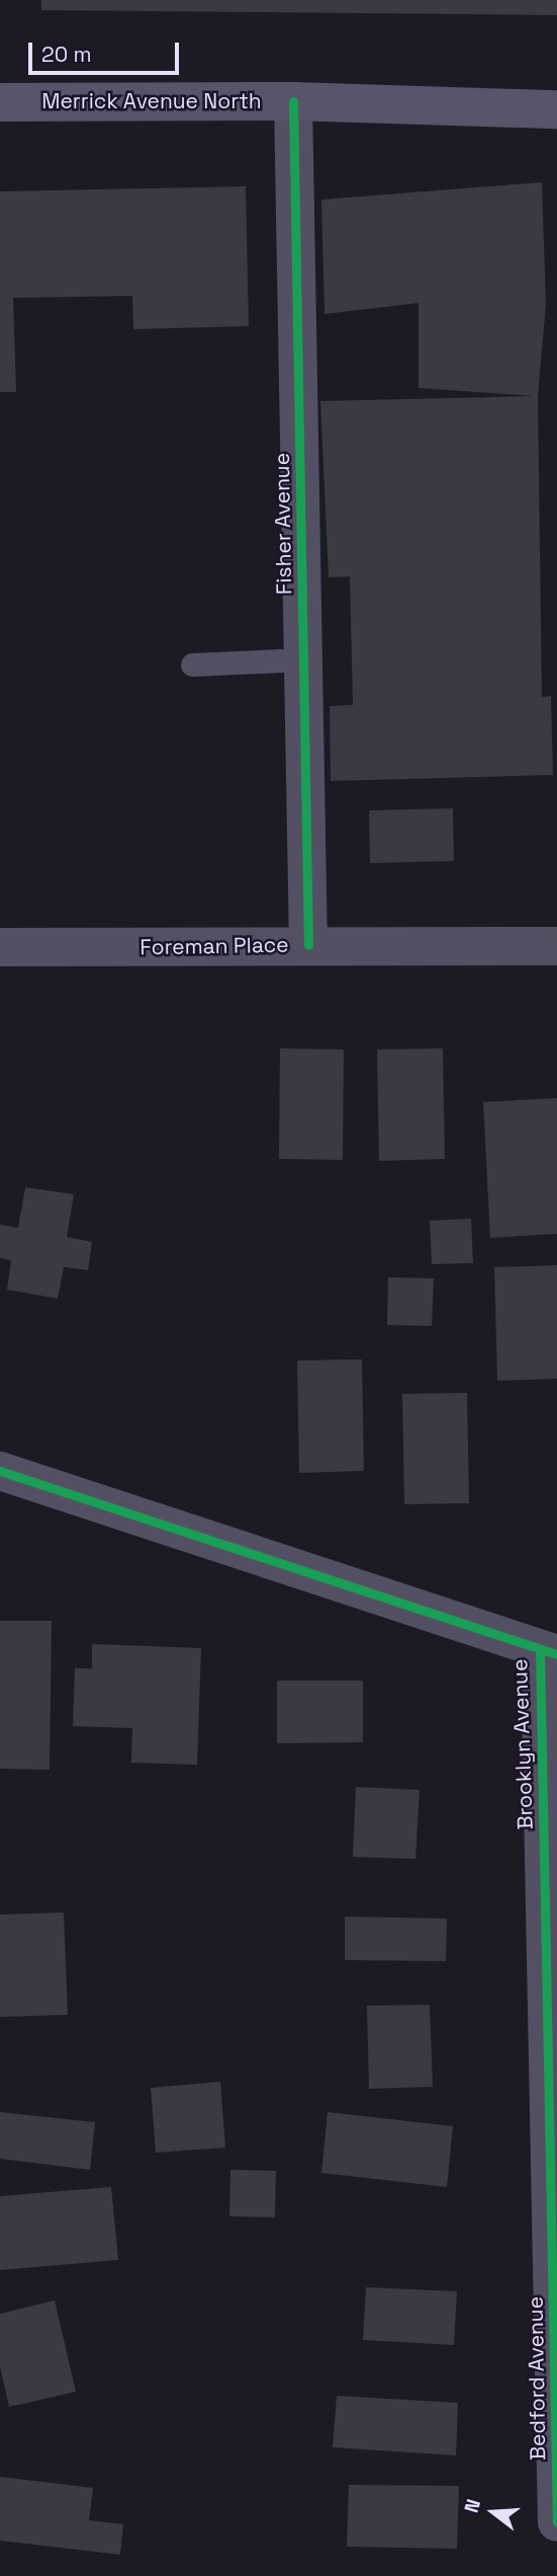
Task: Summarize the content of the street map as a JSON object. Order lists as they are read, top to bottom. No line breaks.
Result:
{"streets":{"main road":["Merrick Avenue North"],"street":["Fisher Avenue","Foreman Place","Brooklyn Avenue","Bedford Avenue"]},"crossings":[["Merrick Avenue North","Fisher Avenue"],["Fisher Avenue","Foreman Place"],["Brooklyn Avenue","Bedford Avenue"]],"scale_bar":"20 m","north":"left"}
